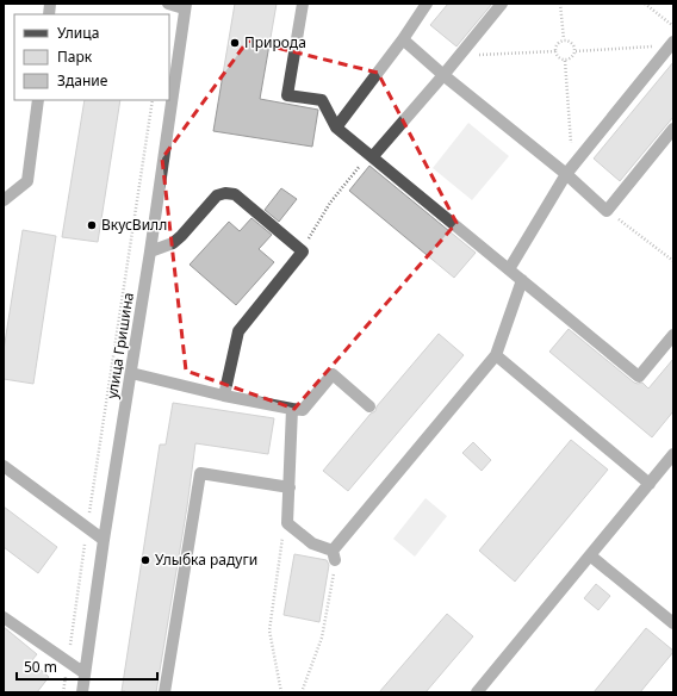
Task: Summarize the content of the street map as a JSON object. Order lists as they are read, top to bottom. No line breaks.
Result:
{"streets":{"street":["улица Гришина"]},"places":["Природа","ВкусВилл","Улыбка радуги"],"legend":["Улица","Парк","Здание"],"scale_bar":"50 m"}
